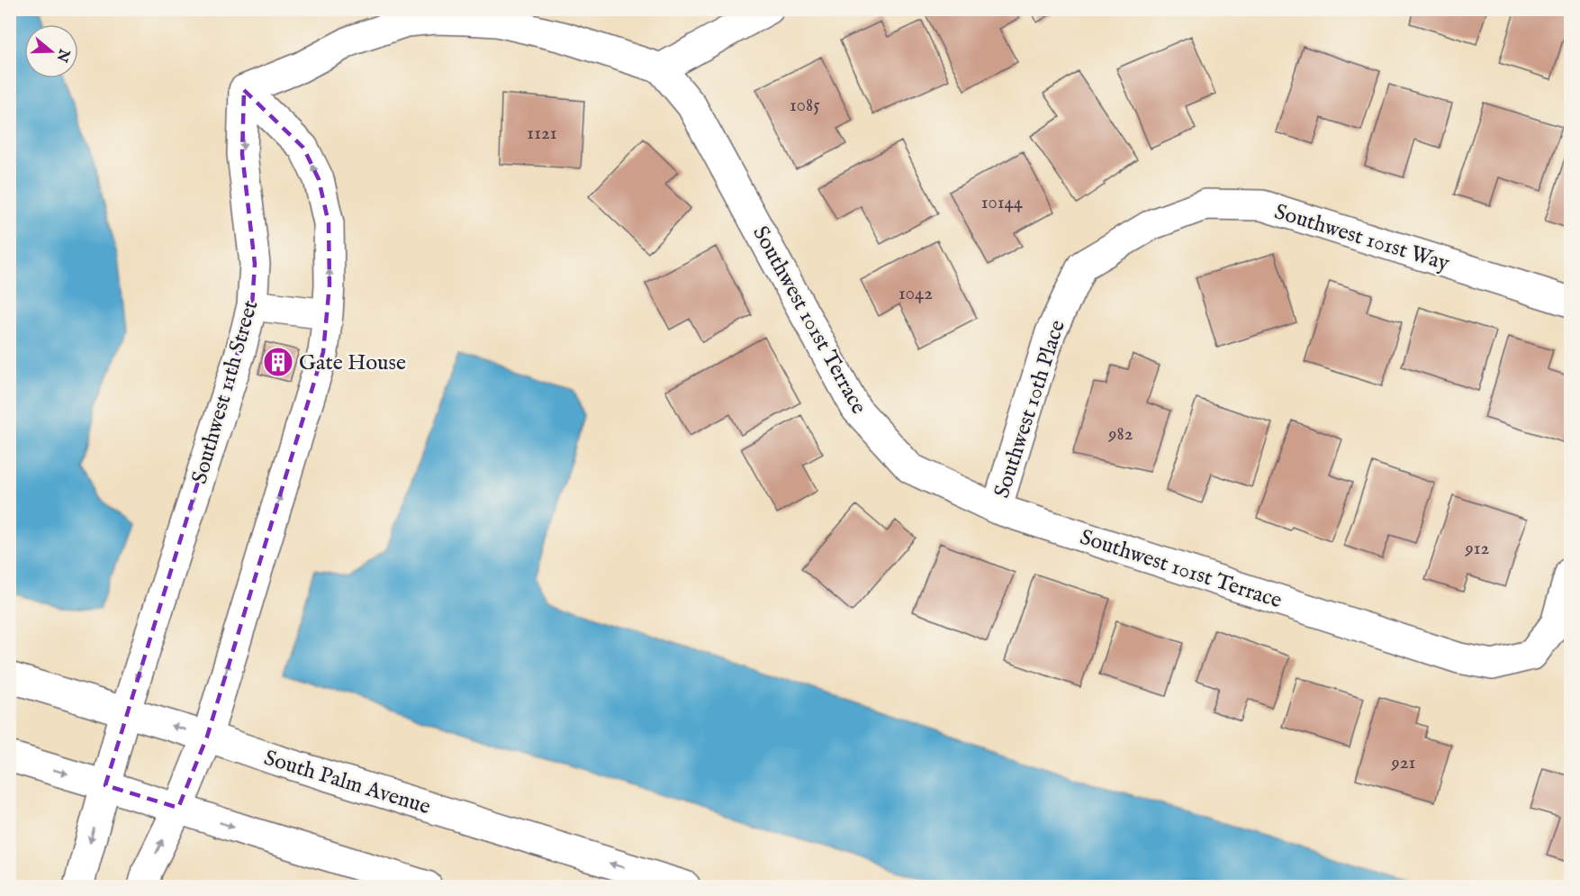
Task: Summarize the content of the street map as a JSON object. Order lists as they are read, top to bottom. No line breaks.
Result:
{"streets":{"street":["Southwest 101st Way","Southwest 101st Terrace","Southwest 11th Street","Southwest 10th Place","South Palm Avenue"]},"crossings":[["Southwest 101st Way","Southwest 10th Place"],["Southwest 101st Terrace","Southwest 10th Place"],["Southwest 11th Street","South Palm Avenue"]],"places":{"building":["Gate House"]},"house_numbers":["1085","1121","10144","1042","982","912","921"],"north":"right"}
